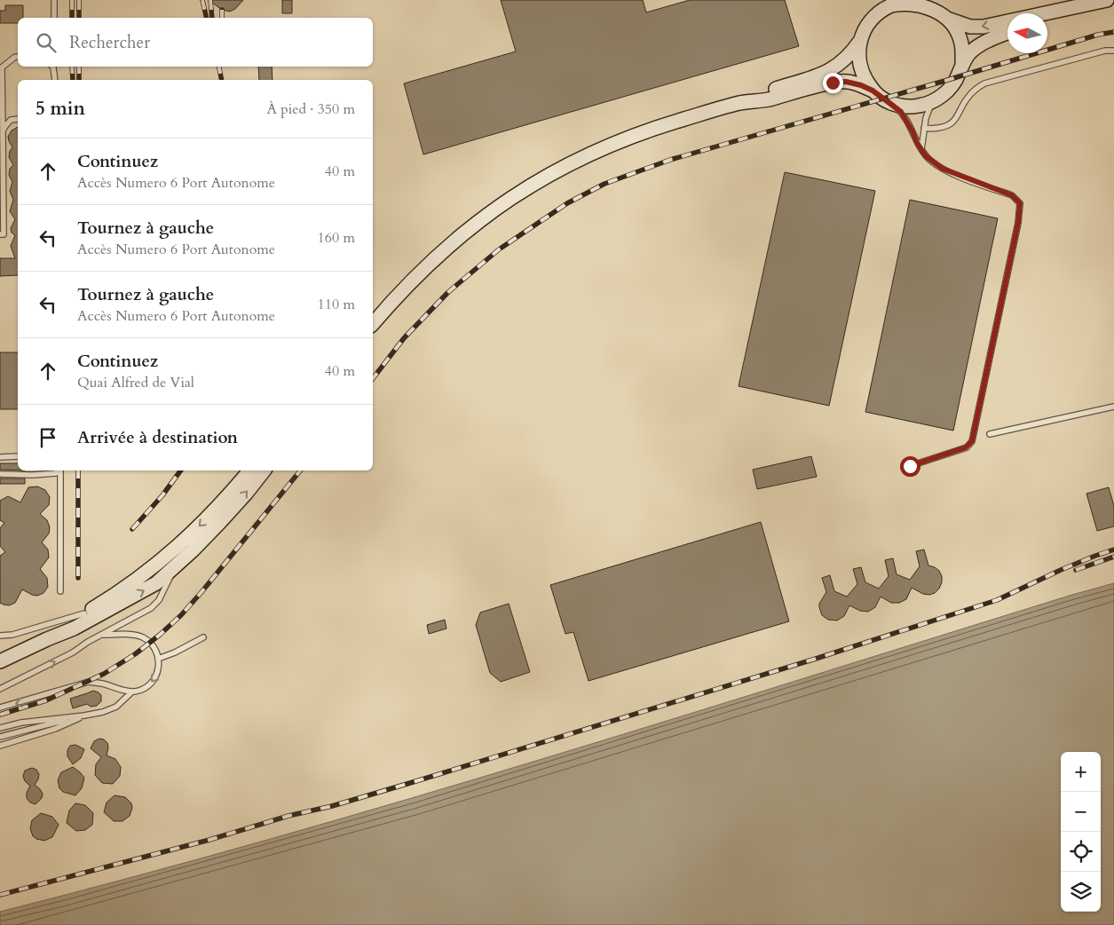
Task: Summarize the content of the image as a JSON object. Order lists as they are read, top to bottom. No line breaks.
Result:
{"north":"left","page":{"search":"Rechercher","heading":["5 min","À pied · 350 m"],"list":[["Continuez","Accès Numero 6 Port Autonome","40 m"],["Tournez à gauche","Accès Numero 6 Port Autonome","160 m"],["Tournez à gauche","Accès Numero 6 Port Autonome","110 m"],["Continuez","Quai Alfred de Vial","40 m"],"Arrivée à destination"],"map_buttons":["+","−"]}}
